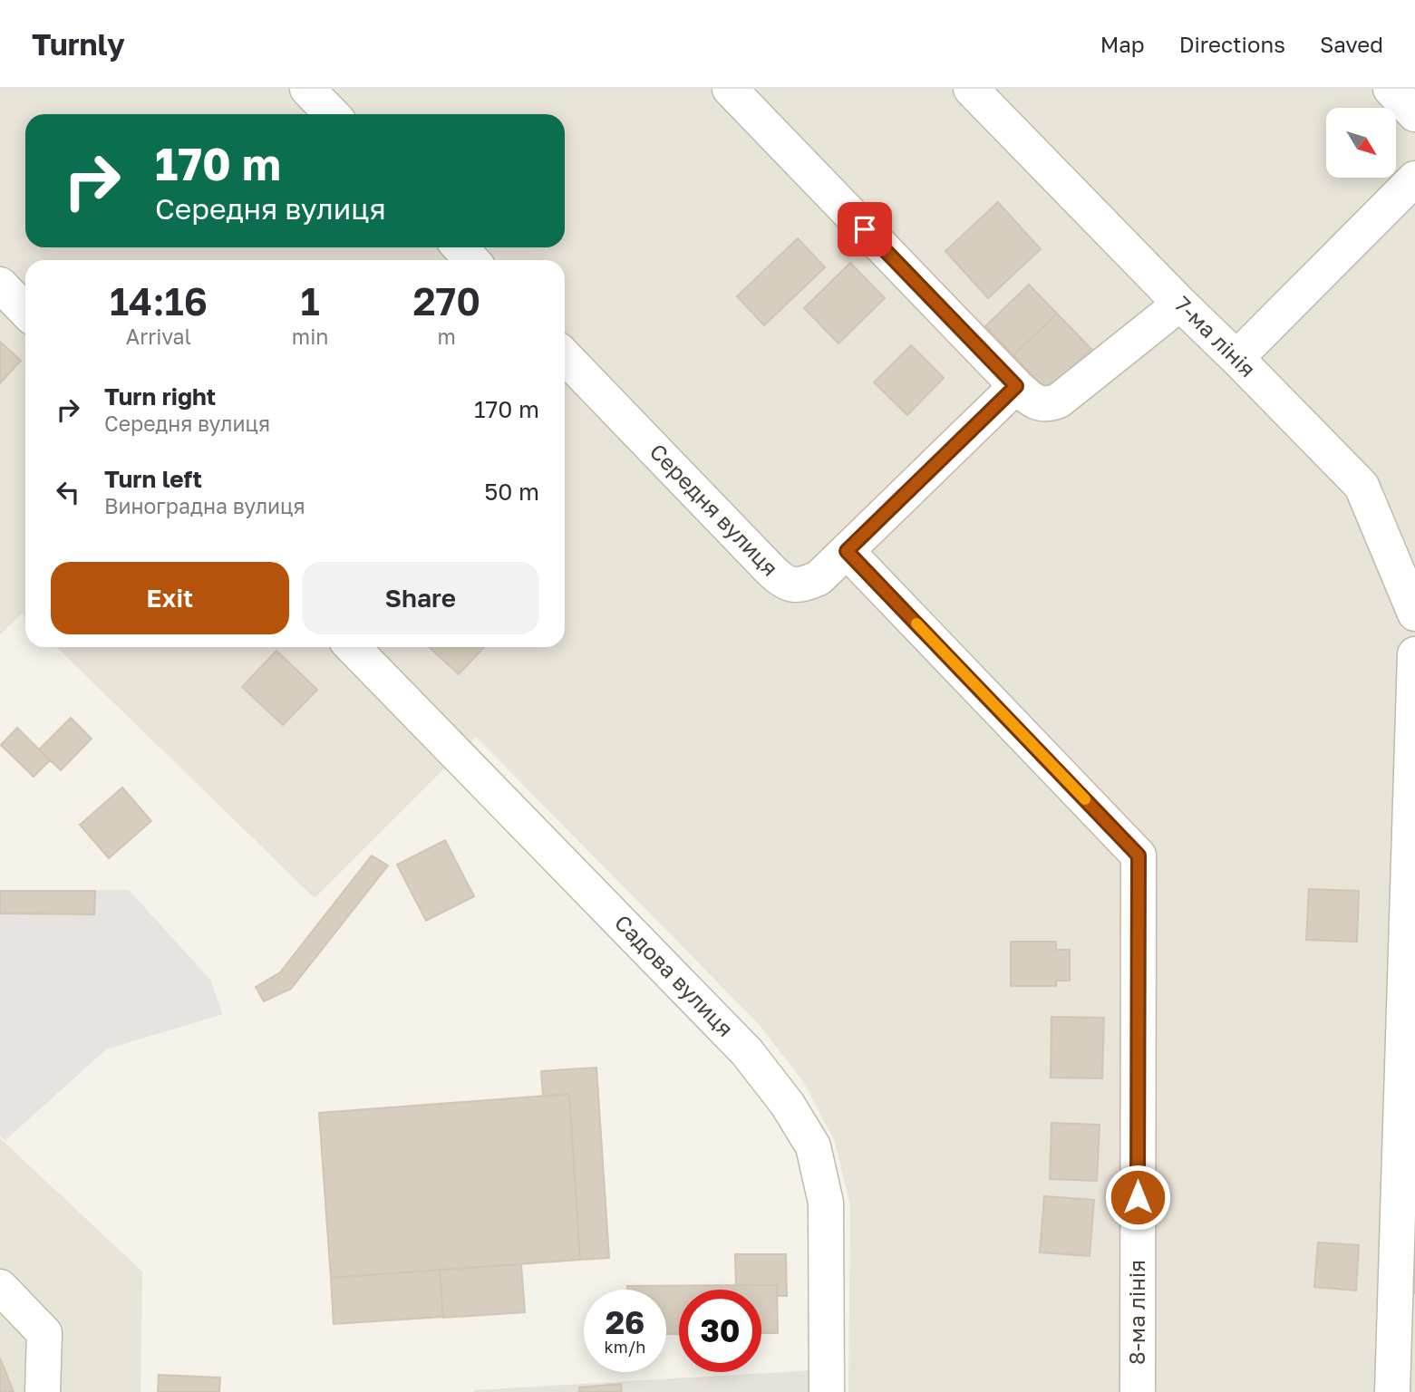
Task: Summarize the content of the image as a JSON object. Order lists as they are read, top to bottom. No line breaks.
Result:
{"streets":{"street":["7-ма лінія","Середня вулиця","Садова вулиця","8-ма лінія"]},"crossings":[["Середня вулиця","8-ма лінія"]],"north":"bottom right","page":{"header":"Turnly","nav":["Map","Directions","Saved"],"turn":["170 m","Середня вулиця"],"eta":["14:16","Arrival","1","min","270","m"],"list":[{"name":"Turn right","note":"Середня вулиця","value":"170 m"},{"name":"Turn left","note":"Виноградна вулиця","value":"50 m"}],"buttons":["Exit","Share"],"speed":"26 km/h","limit":"30"}}
